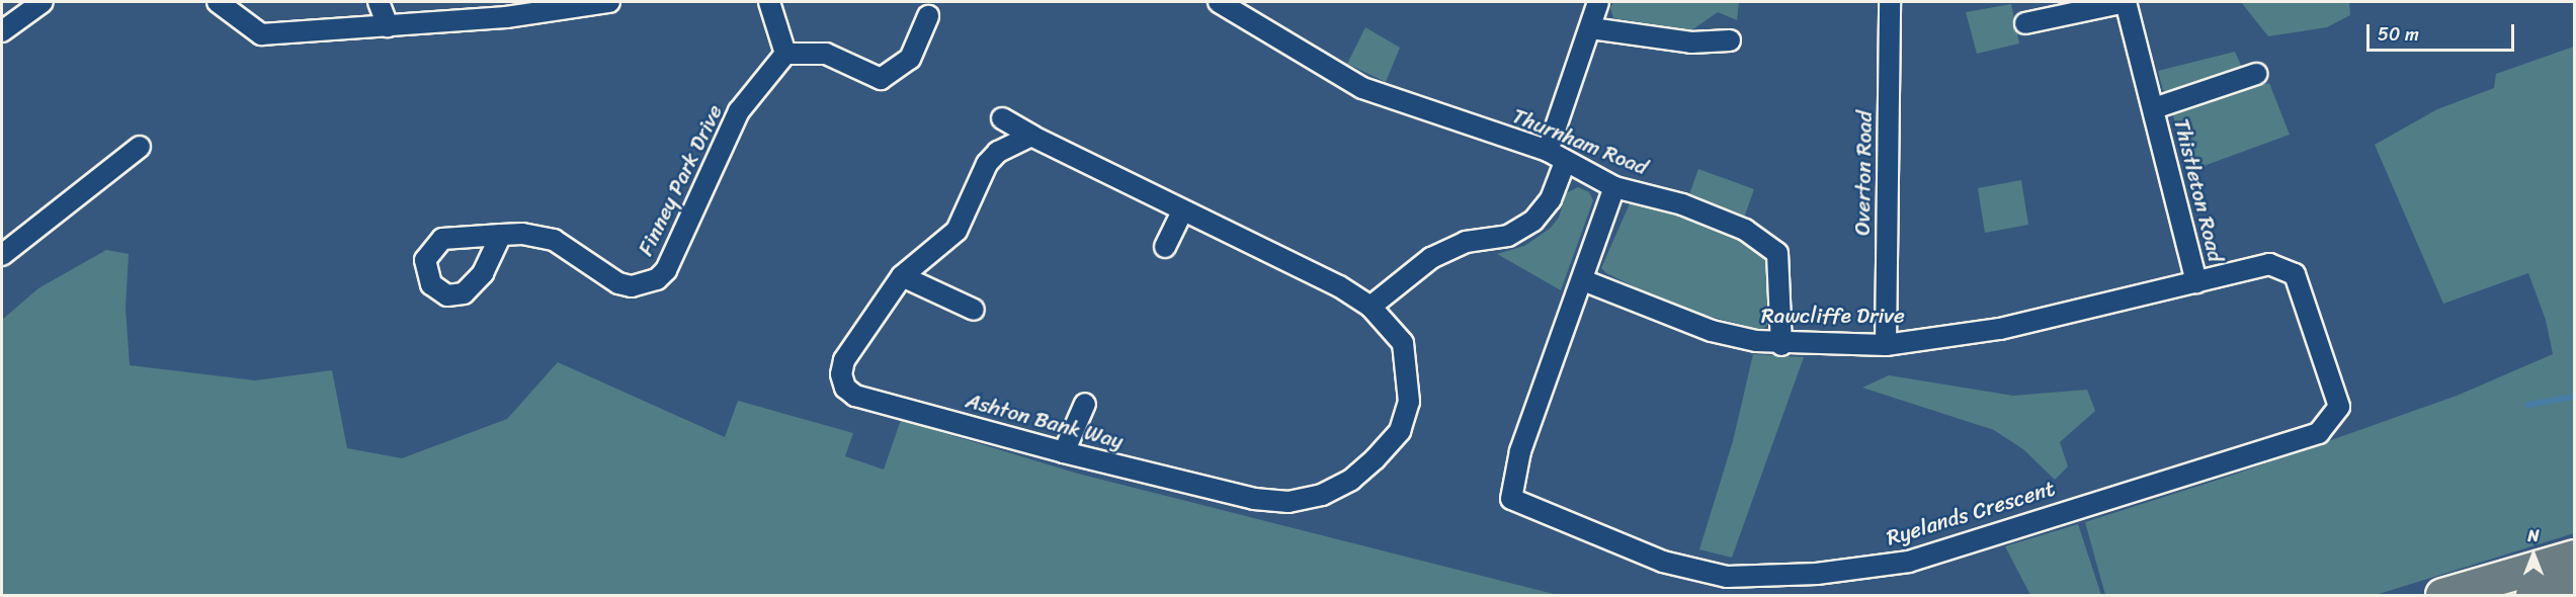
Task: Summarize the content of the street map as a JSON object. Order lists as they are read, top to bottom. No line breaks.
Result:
{"streets":{"street":["Thurnham Road","Overton Road","Finney Park Drive","Thistleton Road","Rawcliffe Drive","Ashton Bank Way","Ryelands Crescent"]},"crossings":[["Thurnham Road","Rawcliffe Drive"],["Thurnham Road","Ryelands Crescent"],["Overton Road","Rawcliffe Drive"],["Thistleton Road","Rawcliffe Drive"],["Thistleton Road","Ryelands Crescent"],["Rawcliffe Drive","Ryelands Crescent"]],"scale_bar":"50 m","north":"top"}
